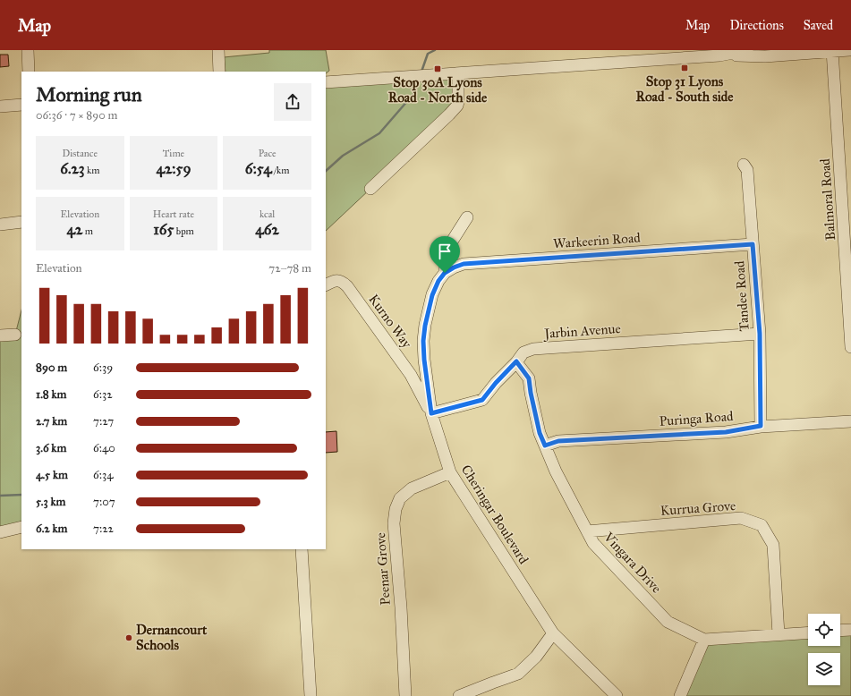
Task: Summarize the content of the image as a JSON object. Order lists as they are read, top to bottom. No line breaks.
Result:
{"streets":{"street":["Balmoral Road","Warkeerin Road","Tandee Road","Kurno Way","Jarbin Avenue","Puringa Road","Kurrua Grove","Cheringar Boulevard","Vingara Drive","Peenar Grove"]},"crossings":[["Warkeerin Road","Tandee Road"],["Warkeerin Road","Cheringar Boulevard"],["Tandee Road","Jarbin Avenue"],["Tandee Road","Puringa Road"],["Kurno Way","Jarbin Avenue"],["Kurno Way","Cheringar Boulevard"],["Jarbin Avenue","Cheringar Boulevard"],["Jarbin Avenue","Vingara Drive"],["Puringa Road","Vingara Drive"],["Kurrua Grove","Vingara Drive"],["Cheringar Boulevard","Peenar Grove"]],"places":{"transit":["Stop 31 Lyons Road - South side","Stop 30A Lyons Road - North side"],"other":["Dernancourt Schools"]},"page":{"header":"Map","nav":["Map","Directions","Saved"],"heading":["Morning run","06:36 · 7 × 890 m"],"stats":[["Distance","6.23 km"],["Time","42:59"],["Pace","6:54 /km"],["Elevation","42 m"],["Heart rate","165 bpm"],["kcal","462"]],"chart":["Elevation","72–78 m"],"list":[{"name":"890 m","note":"6:39"},{"name":"1.8 km","note":"6:32"},{"name":"2.7 km","note":"7:27"},{"name":"3.6 km","note":"6:40"},{"name":"4.5 km","note":"6:34"},{"name":"5.3 km","note":"7:07"},{"name":"6.2 km","note":"7:22"}]}}
